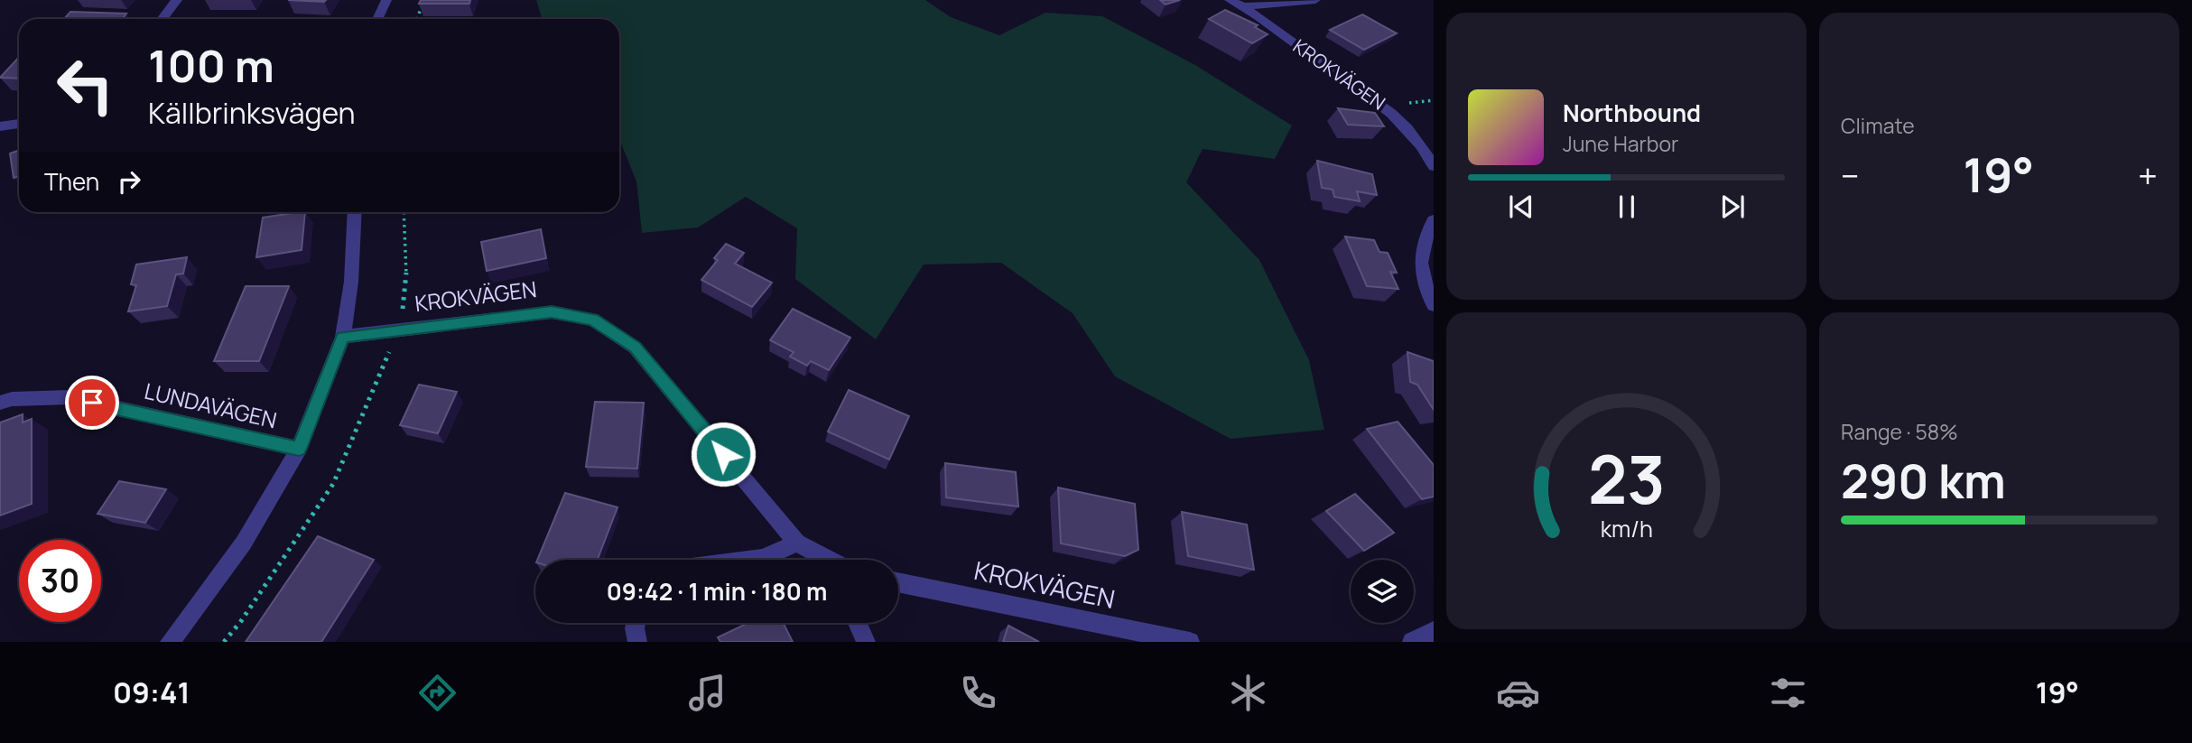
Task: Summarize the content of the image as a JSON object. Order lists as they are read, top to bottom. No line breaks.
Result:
{"streets":{"street":["KROKVÄGEN","LUNDAVÄGEN"]},"page":{"tile":["Climate",["Range · 58%","290 km"]],"turn":["100 m","Källbrinksvägen"],"song":["Northbound","June Harbor"],"heat":["−","19°","+"],"then":"Then","limit":"30","trip":"09:42 · 1 min · 180 m","tabs":["09:41","19°"],"gauge":["23","km/h"]}}
